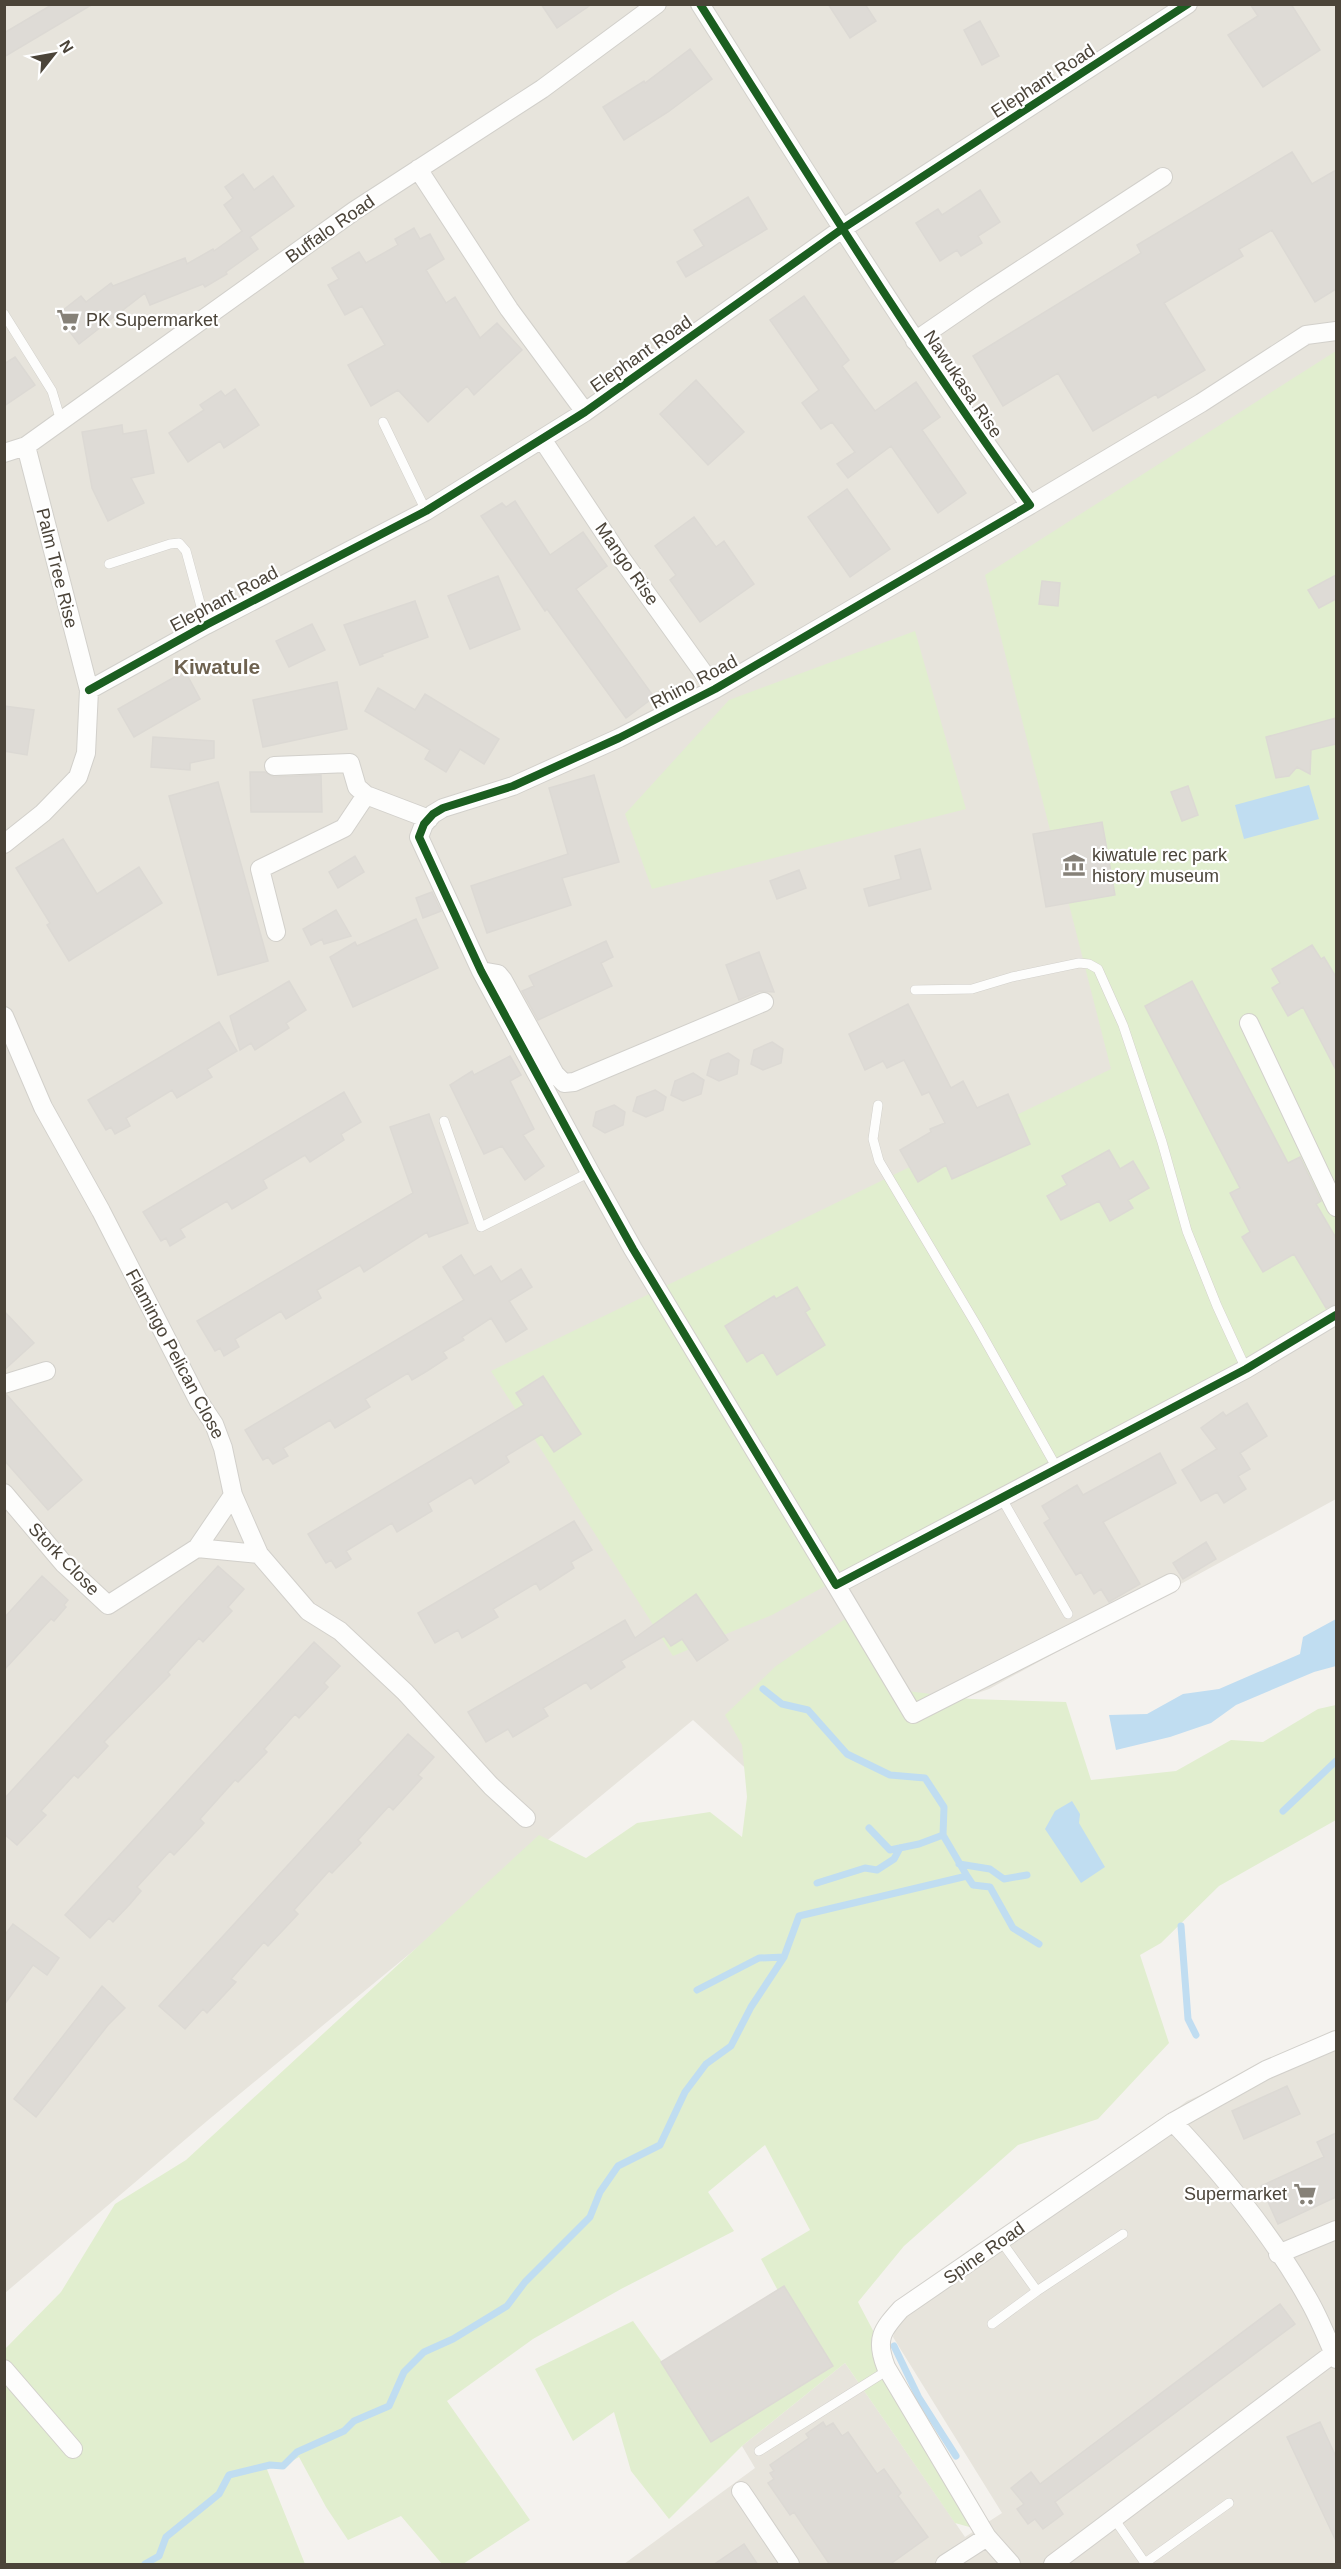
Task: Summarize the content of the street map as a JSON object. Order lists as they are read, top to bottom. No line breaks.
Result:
{"streets":{"street":["Elephant Road","Buffalo Road","Nawukasa Rise","Mango Rise","Palm Tree Rise","Rhino Road","Flamingo Pelican Close","Stork Close","Spine Road"]},"crossings":[["Elephant Road","Nawukasa Rise"],["Elephant Road","Mango Rise"],["Elephant Road","Palm Tree Rise"],["Buffalo Road","Palm Tree Rise"],["Nawukasa Rise","Rhino Road"],["Mango Rise","Rhino Road"],["Flamingo Pelican Close","Stork Close"]],"districts":["Kiwatule"],"places":{"supermarket":["PK Supermarket","Supermarket"],"museum":["kiwatule rec park history museum"]},"north":"top right"}
